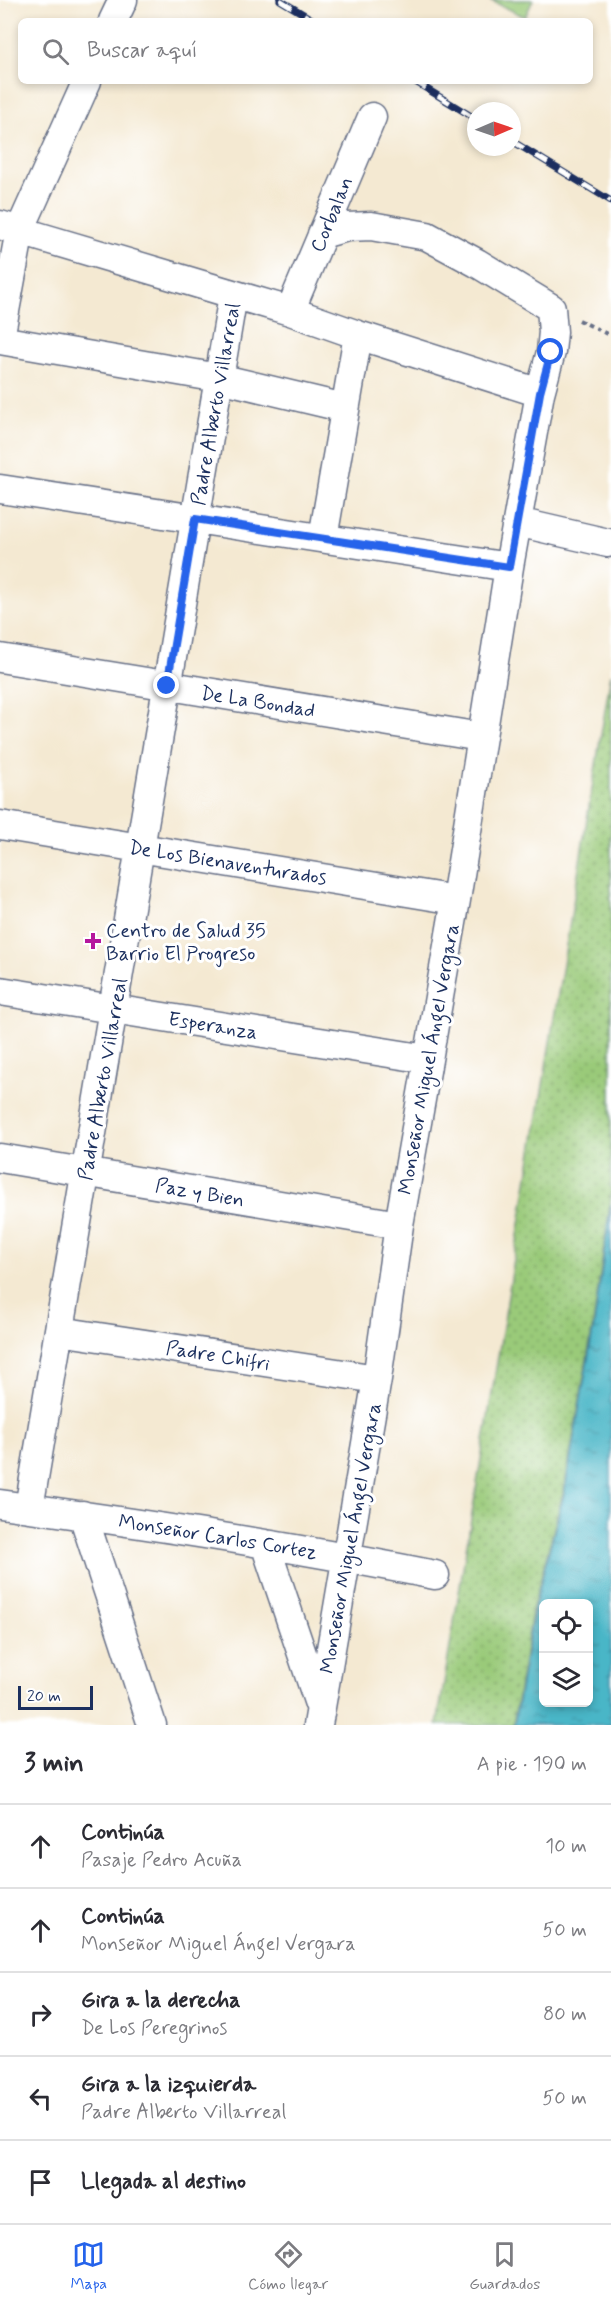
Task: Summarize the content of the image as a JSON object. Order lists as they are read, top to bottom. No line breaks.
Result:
{"streets":{"street":["Corbalan","Padre Alberto Villarreal","De La Bondad","De Los Bienaventurados","Esperanza","Monseñor Miguel Ángel Vergara","Paz y Bien","Padre Chifri","Monseñor Carlos Cortez"]},"crossings":[["Corbalan","Monseñor Miguel Ángel Vergara"],["Padre Alberto Villarreal","De La Bondad"],["Padre Alberto Villarreal","De Los Bienaventurados"],["Padre Alberto Villarreal","Esperanza"],["Padre Alberto Villarreal","Paz y Bien"],["Padre Alberto Villarreal","Padre Chifri"],["Padre Alberto Villarreal","Monseñor Carlos Cortez"],["De La Bondad","Monseñor Miguel Ángel Vergara"],["De Los Bienaventurados","Monseñor Miguel Ángel Vergara"],["Esperanza","Monseñor Miguel Ángel Vergara"],["Monseñor Miguel Ángel Vergara","Paz y Bien"],["Monseñor Miguel Ángel Vergara","Padre Chifri"],["Monseñor Miguel Ángel Vergara","Monseñor Carlos Cortez"]],"places":{"health":["Centro de Salud 35 Barrio El Progreso"]},"scale_bar":"20 m","north":"right","page":{"search":"Buscar aquí","scale":"20 m","heading":["3 min","A pie · 190 m"],"list":[["Continúa","Pasaje Pedro Acuña","10 m"],["Continúa","Monseñor Miguel Ángel Vergara","50 m"],["Gira a la derecha","De Los Peregrinos","80 m"],["Gira a la izquierda","Padre Alberto Villarreal","50 m"],"Llegada al destino"],"nav":["Mapa","Cómo llegar","Guardados"]}}
